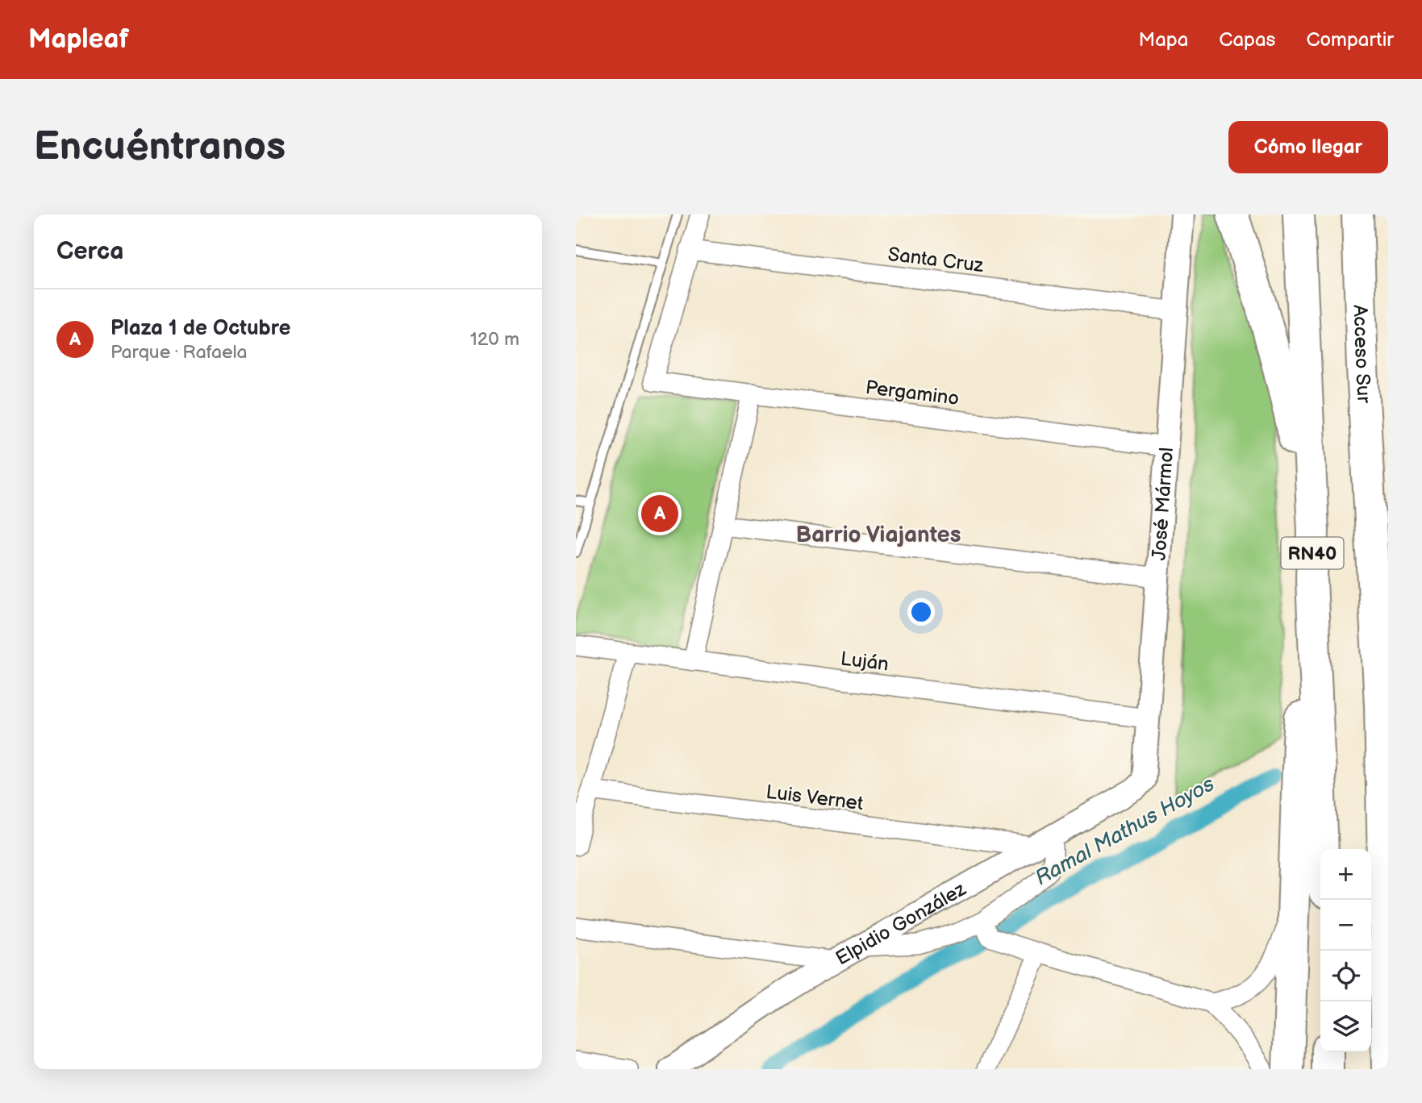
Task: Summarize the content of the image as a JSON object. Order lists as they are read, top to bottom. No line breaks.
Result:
{"streets":{"highway":["Acceso Sur","RN40"],"street":["Santa Cruz","Pergamino","José Mármol","Luján","Luis Vernet","Elpidio González"]},"crossings":[["Santa Cruz","Pergamino"],["Santa Cruz","José Mármol"],["Pergamino","José Mármol"],["José Mármol","Luján"],["José Mármol","Elpidio González"],["Luis Vernet","Elpidio González"]],"districts":["Barrio Viajantes"],"water":["Ramal Mathus Hoyos"],"page":{"header":"Mapleaf","nav":["Mapa","Capas","Compartir"],"buttons":"Cómo llegar","title":"Encuéntranos","heading":"Cerca","list":[{"mark":"A","name":"Plaza 1 de Octubre","note":"Parque · Rafaela","value":"120 m"}],"pins":"A","map_buttons":["+","−"]}}
